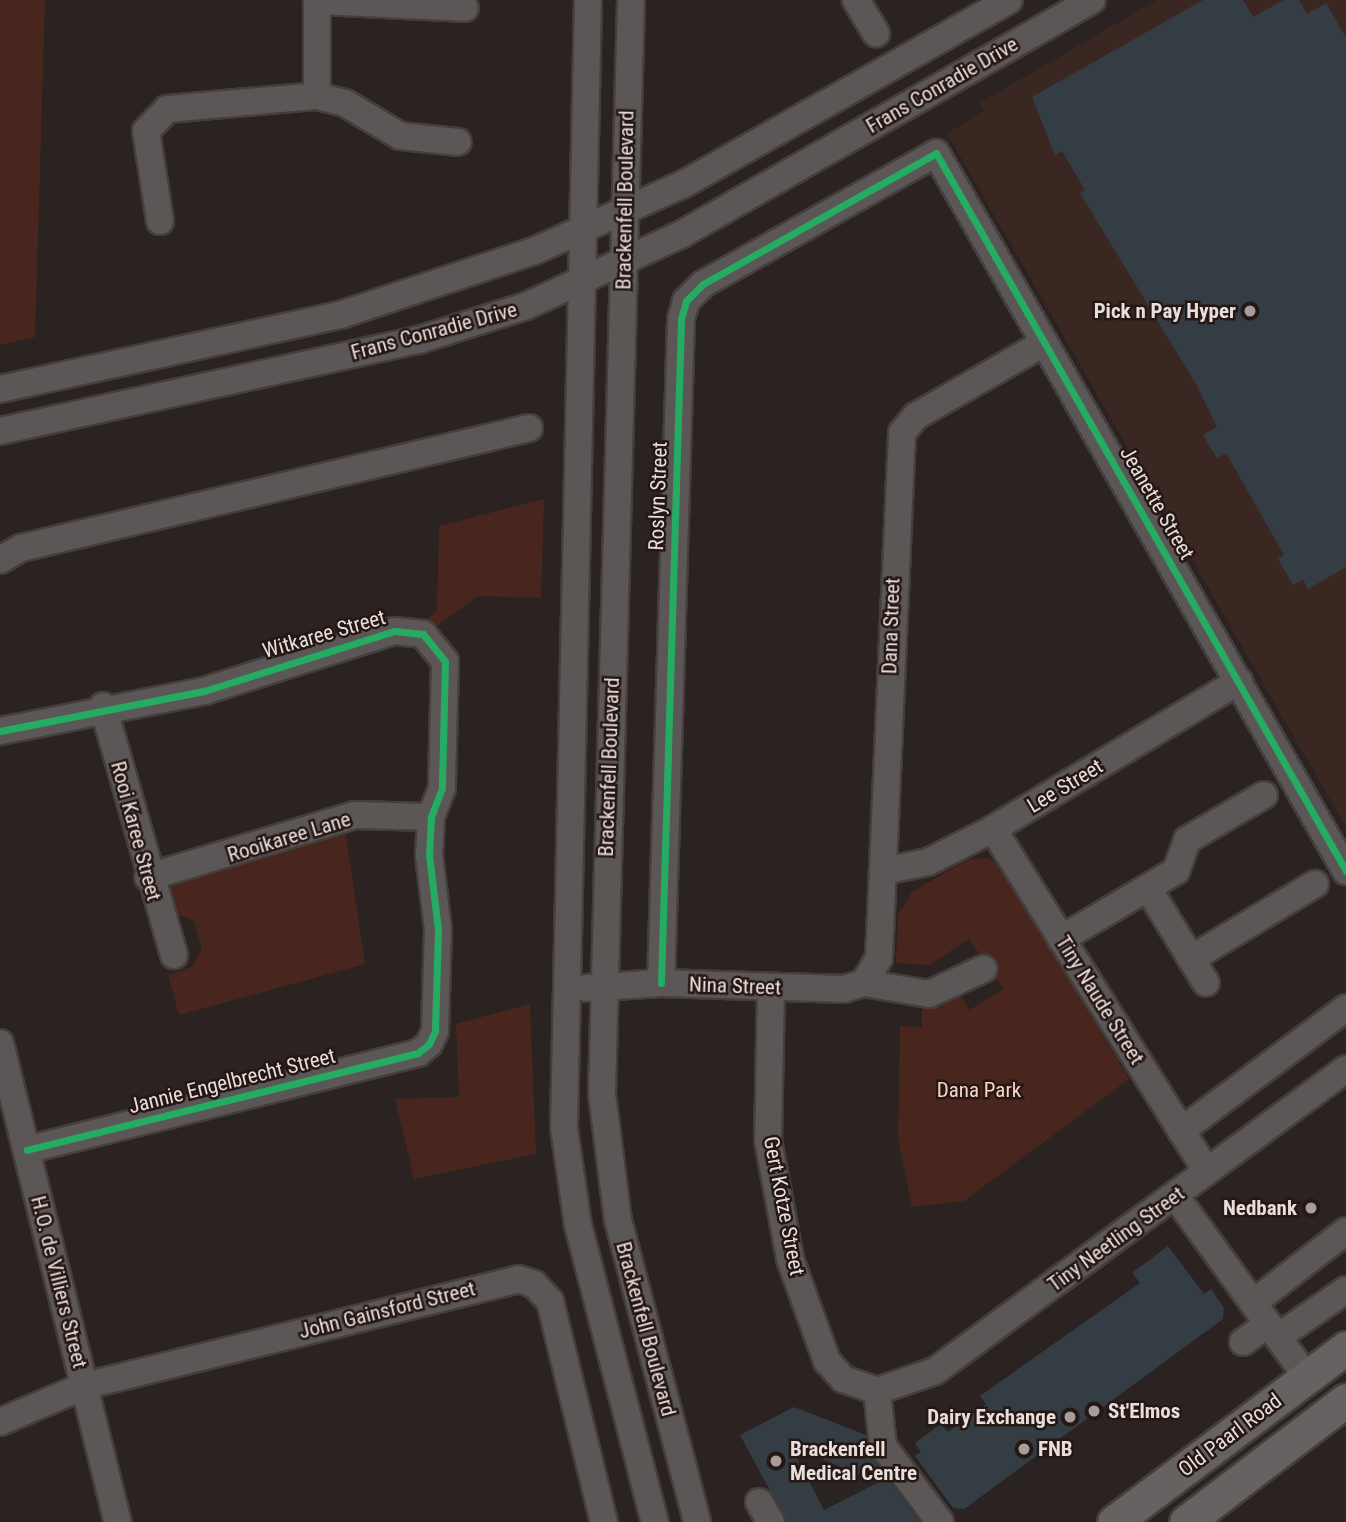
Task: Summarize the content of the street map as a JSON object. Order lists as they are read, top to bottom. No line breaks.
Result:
{"streets":{"main road":["Old Paarl Road"],"street":["Frans Conradie Drive","Brackenfell Boulevard","Roslyn Street","Jeanette Street","Dana Street","Witkaree Street","Lee Street","Rooi Karee Street","Rooikaree Lane","Nina Street","Tiny Naude Street","Jannie Engelbrecht Street","Gert Kotze Street","Tiny Neetling Street","H.O. de Villiers Street","John Gainsford Street"]},"crossings":[["Frans Conradie Drive","Brackenfell Boulevard"],["Brackenfell Boulevard","Nina Street"],["Roslyn Street","Jeanette Street"],["Roslyn Street","Nina Street"],["Jeanette Street","Dana Street"],["Jeanette Street","Lee Street"],["Dana Street","Lee Street"],["Dana Street","Nina Street"],["Witkaree Street","Rooi Karee Street"],["Witkaree Street","Rooikaree Lane"],["Witkaree Street","Jannie Engelbrecht Street"],["Lee Street","Tiny Naude Street"],["Rooi Karee Street","Rooikaree Lane"],["Nina Street","Gert Kotze Street"],["Tiny Naude Street","Tiny Neetling Street"],["Jannie Engelbrecht Street","H.O. de Villiers Street"],["Gert Kotze Street","Tiny Neetling Street"],["H.O. de Villiers Street","John Gainsford Street"]],"parks":["Dana Park"],"places":["Pick n Pay Hyper","Nedbank","St'Elmos","Dairy Exchange","FNB","Brackenfell Medical Centre"]}
